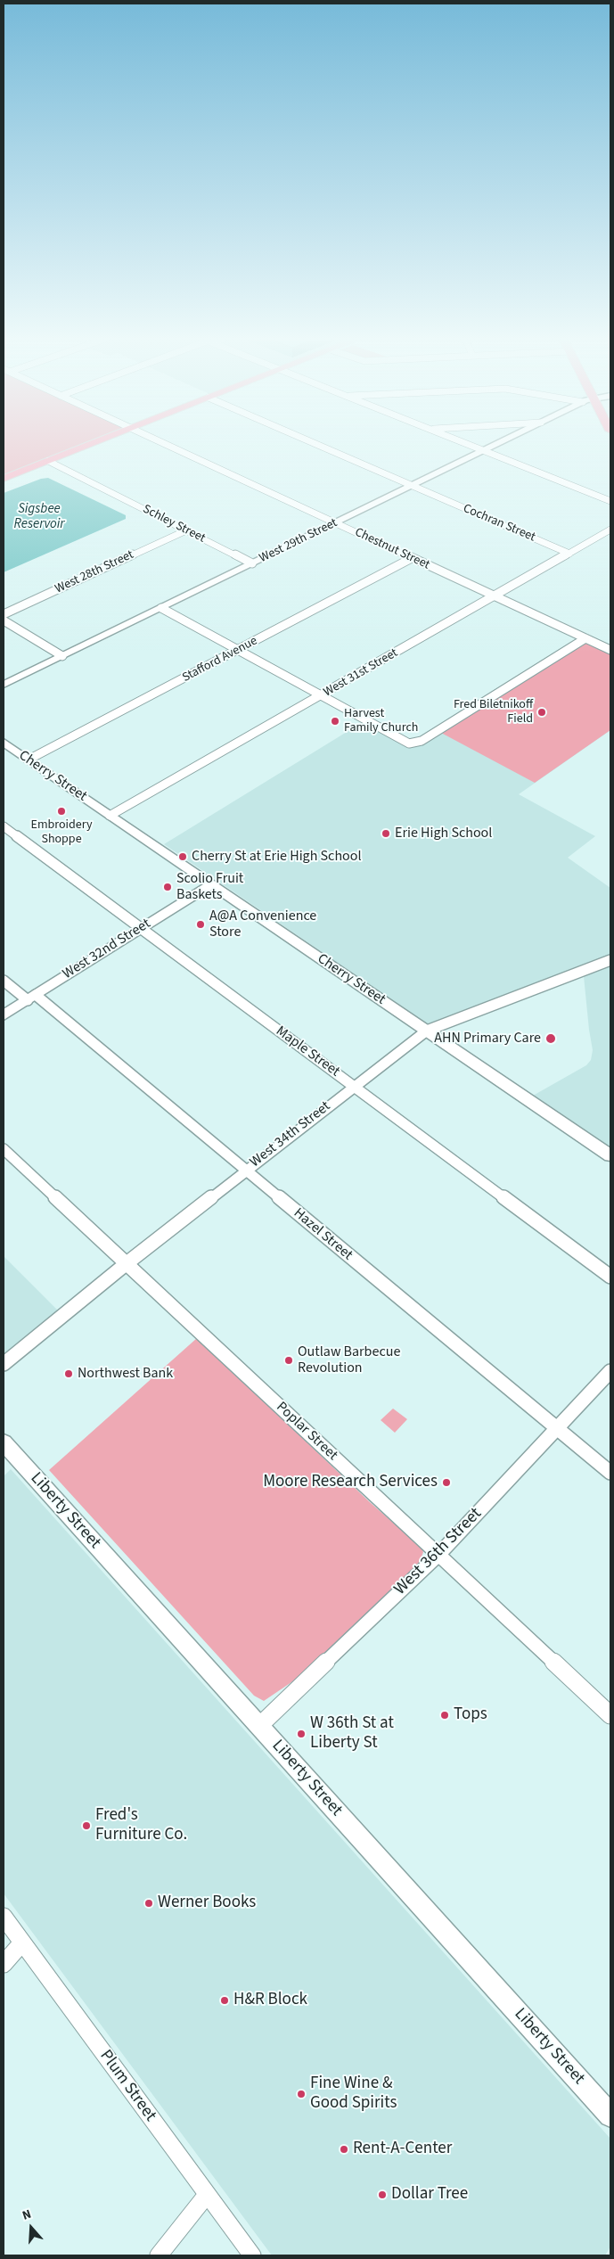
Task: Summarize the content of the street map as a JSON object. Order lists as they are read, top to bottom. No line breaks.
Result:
{"streets":{"street":["Cochran Street","Schley Street","West 29th Street","Chestnut Street","West 28th Street","Stafford Avenue","West 31st Street","Cherry Street","West 32nd Street","Maple Street","West 34th Street","Hazel Street","Poplar Street","Liberty Street","West 36th Street","Plum Street"]},"crossings":[["Cochran Street","West 29th Street"],["Cochran Street","West 31st Street"],["Schley Street","West 29th Street"],["Schley Street","West 28th Street"],["West 29th Street","Chestnut Street"],["Chestnut Street","Stafford Avenue"],["Chestnut Street","West 31st Street"],["Stafford Avenue","Cherry Street"],["West 31st Street","Cherry Street"],["Cherry Street","West 32nd Street"],["Cherry Street","West 34th Street"],["West 32nd Street","Maple Street"],["West 32nd Street","Hazel Street"],["Maple Street","West 34th Street"],["West 34th Street","Hazel Street"],["West 34th Street","Poplar Street"],["Hazel Street","West 36th Street"],["Poplar Street","West 36th Street"],["Liberty Street","West 36th Street"]],"water":["Sigsbee Reservoir"],"places":["Fred Biletnikoff Field","Harvest Family Church","Embroidery Shoppe","Erie High School","Cherry St at Erie High School","Scolio Fruit Baskets","A@A Convenience Store","AHN Primary Care","Outlaw Barbecue Revolution","Northwest Bank","Moore Research Services","Tops","W 36th St at Liberty St","Fred's Furniture Co.","Werner Books","H&R Block","Fine Wine & Good Spirits","Rent-A-Center","Dollar Tree"],"north":"top"}
